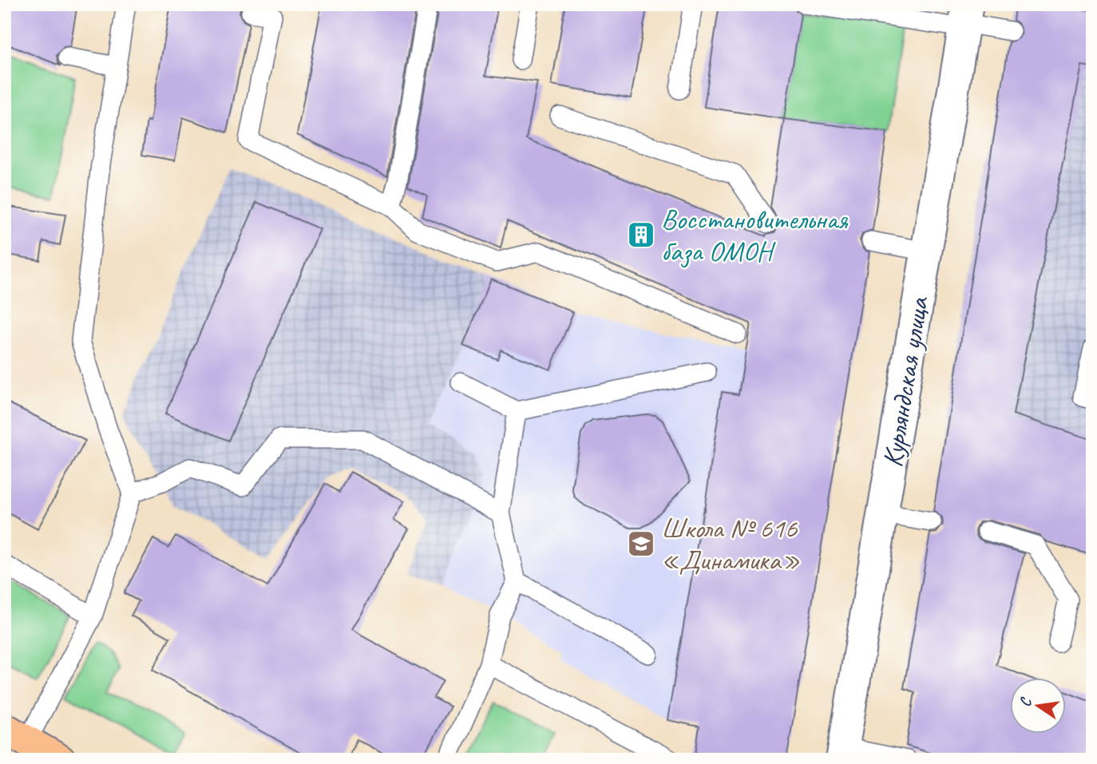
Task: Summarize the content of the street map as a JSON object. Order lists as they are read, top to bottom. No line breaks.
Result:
{"streets":{"street":["Курляндская улица"]},"places":{"building":["Восстановительная база ОМОН"],"school or university":["Школа № 616 «Динамика»"]},"north":"left"}
